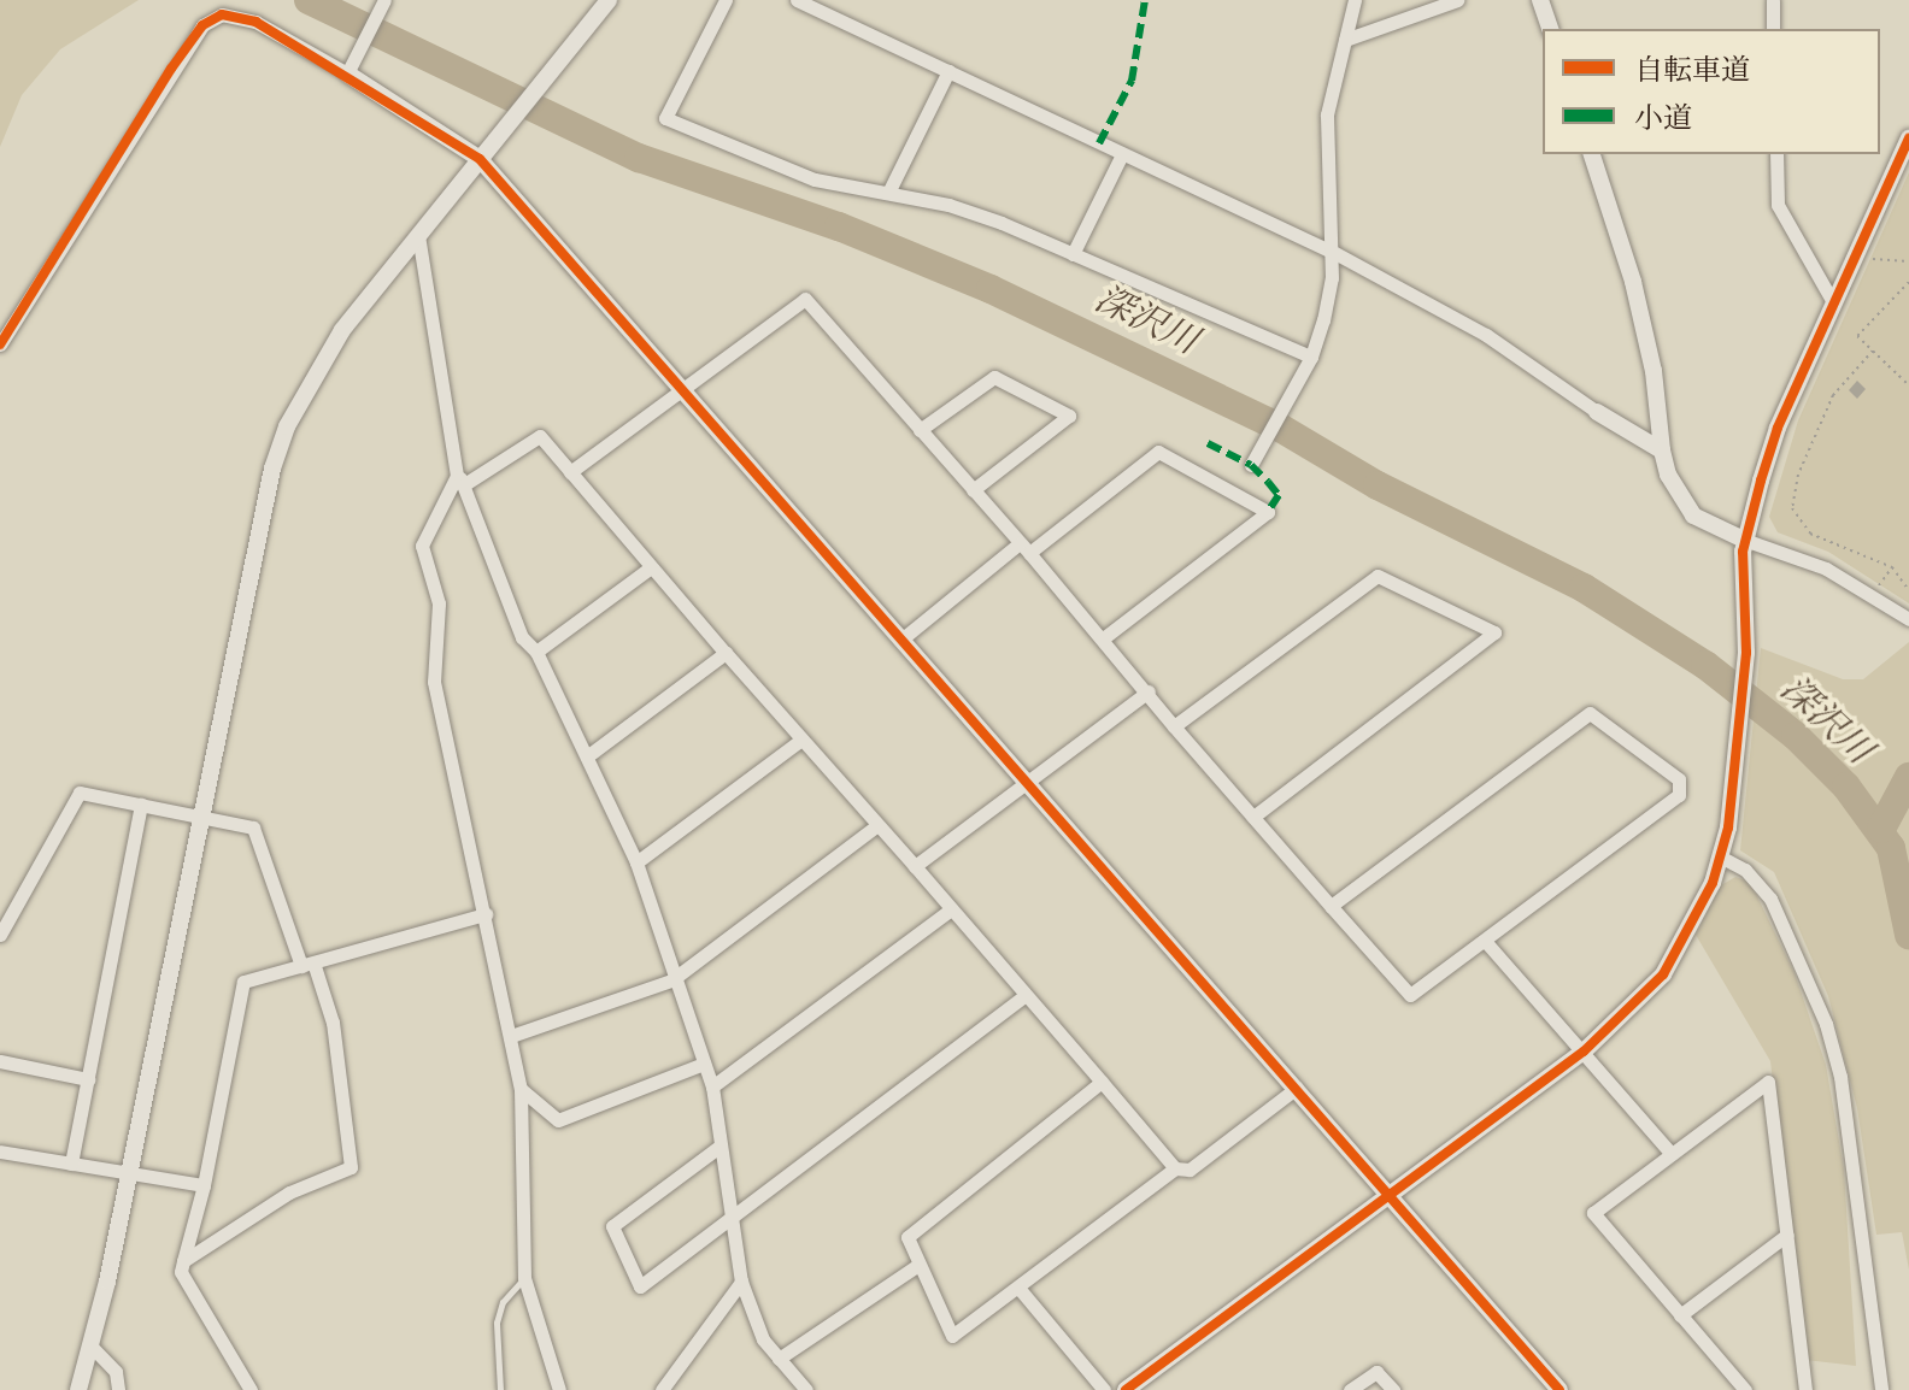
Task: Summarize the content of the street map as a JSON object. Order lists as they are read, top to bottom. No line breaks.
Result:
{"water":["深沢川"],"legend":["自転車道","小道"]}
